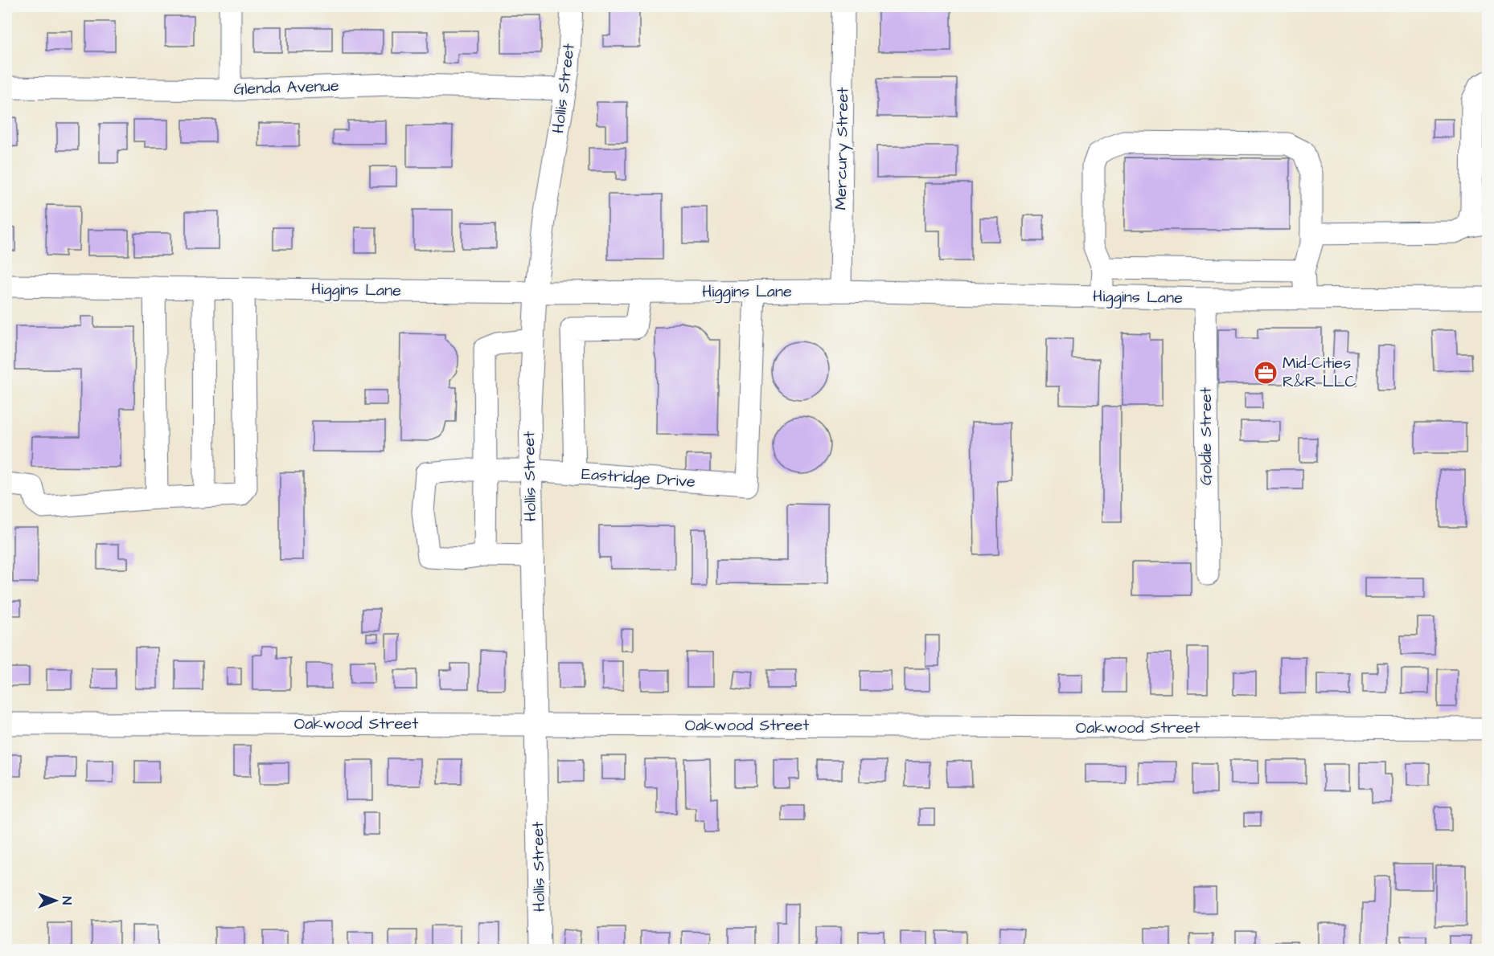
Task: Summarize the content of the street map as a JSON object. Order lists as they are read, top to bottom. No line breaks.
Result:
{"streets":{"street":["Glenda Avenue","Hollis Street","Mercury Street","Higgins Lane","Goldie Street","Eastridge Drive","Oakwood Street"]},"crossings":[["Glenda Avenue","Hollis Street"],["Hollis Street","Higgins Lane"],["Hollis Street","Eastridge Drive"],["Hollis Street","Oakwood Street"],["Mercury Street","Higgins Lane"],["Higgins Lane","Goldie Street"],["Higgins Lane","Eastridge Drive"]],"places":{"office":["Mid-Cities R&R LLC"]},"north":"right"}
